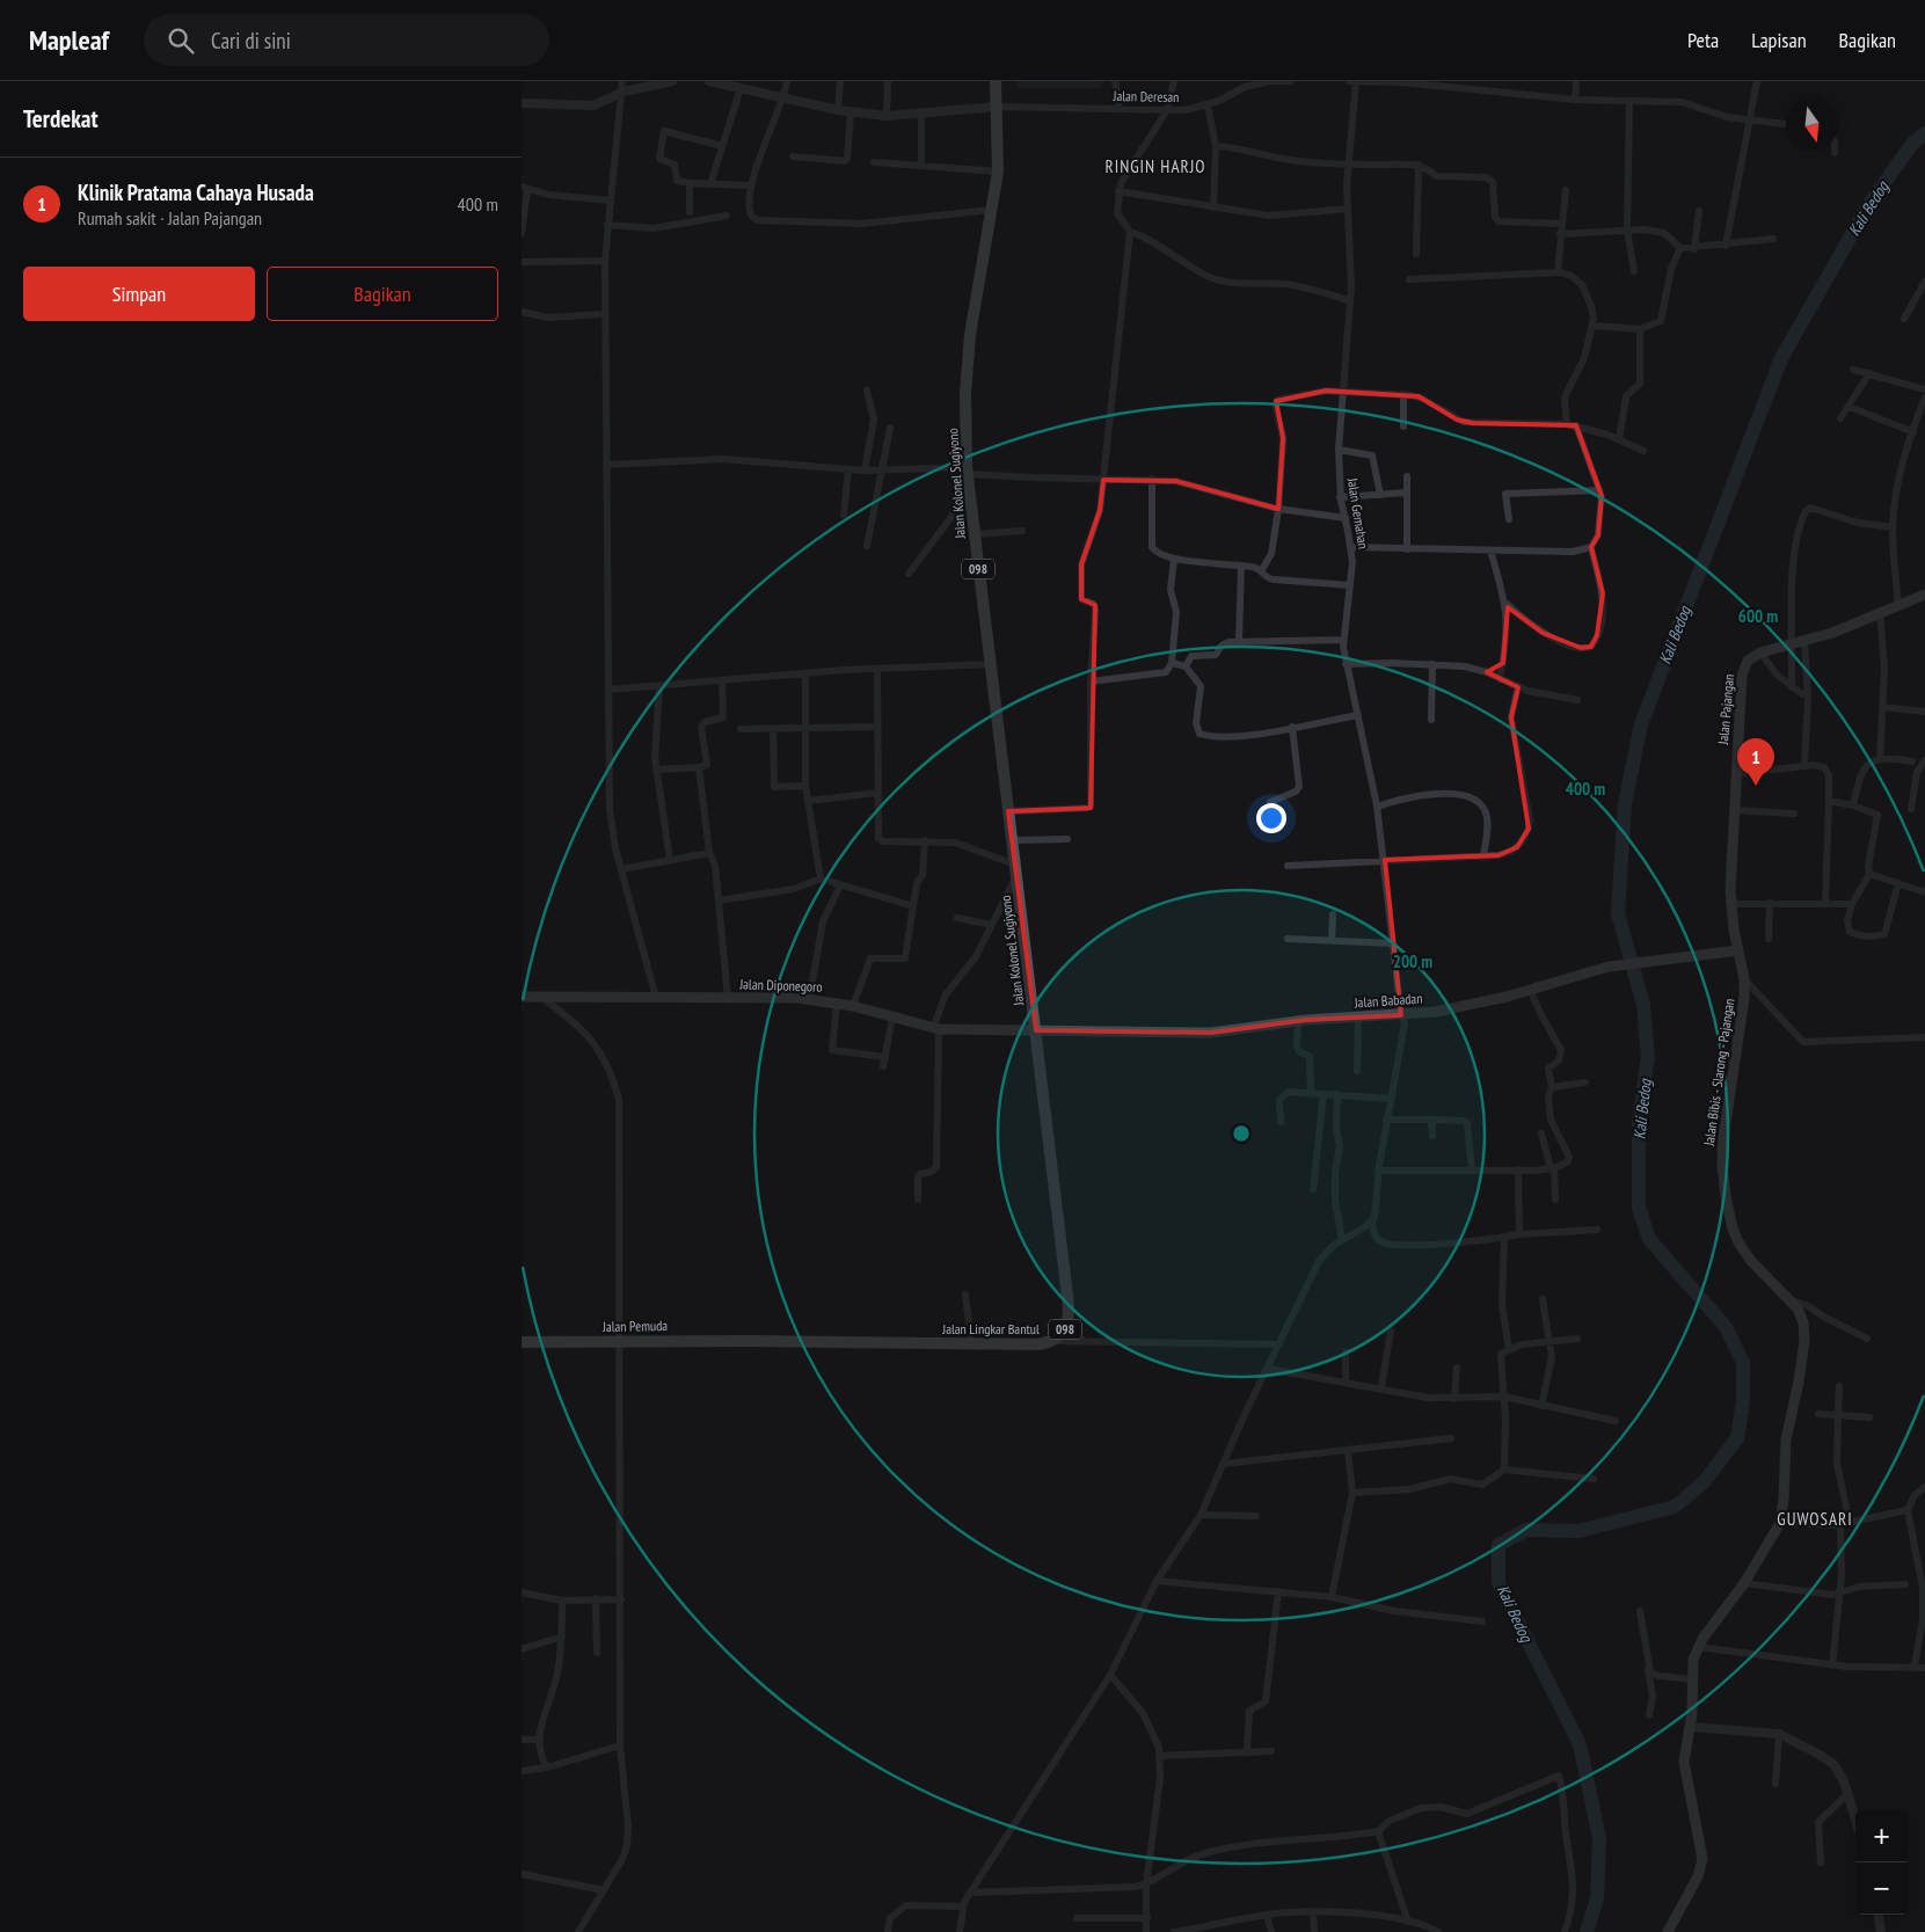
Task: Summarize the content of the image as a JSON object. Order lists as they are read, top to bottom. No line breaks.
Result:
{"streets":{"main road":["Jalan Kolonel Sugiyono","098","Jalan Pajangan","Jalan Diponegoro","Jalan Babadan","Jalan Bibis - Slarong - Pajangan","Jalan Pemuda","Jalan Lingkar Bantul"],"street":["Jalan Deresan","Jalan Gemahan"]},"crossings":[["Jalan Deresan","Jalan Kolonel Sugiyono"],["Jalan Deresan","098"],["Jalan Kolonel Sugiyono","098"],["Jalan Kolonel Sugiyono","Jalan Diponegoro"],["Jalan Kolonel Sugiyono","Jalan Babadan"],["Jalan Gemahan","Jalan Babadan"],["098","Jalan Diponegoro"],["098","Jalan Babadan"],["098","Jalan Lingkar Bantul"],["Jalan Pajangan","Jalan Babadan"],["Jalan Pajangan","Jalan Bibis - Slarong - Pajangan"],["Jalan Diponegoro","Jalan Babadan"],["Jalan Babadan","Jalan Bibis - Slarong - Pajangan"],["Jalan Pemuda","Jalan Lingkar Bantul"]],"districts":["RINGIN HARJO","GUWOSARI"],"water":["Kali Bedog"],"north":"bottom","page":{"header":"Mapleaf","search":"Cari di sini","nav":["Peta","Lapisan","Bagikan"],"heading":"Terdekat","list":[{"mark":"1","name":"Klinik Pratama Cahaya Husada","note":"Rumah sakit · Jalan Pajangan","value":"400 m"}],"buttons":["Simpan","Bagikan"],"pins":"1","map_buttons":["+","−"]},"rings":["600 m","400 m","200 m"]}
